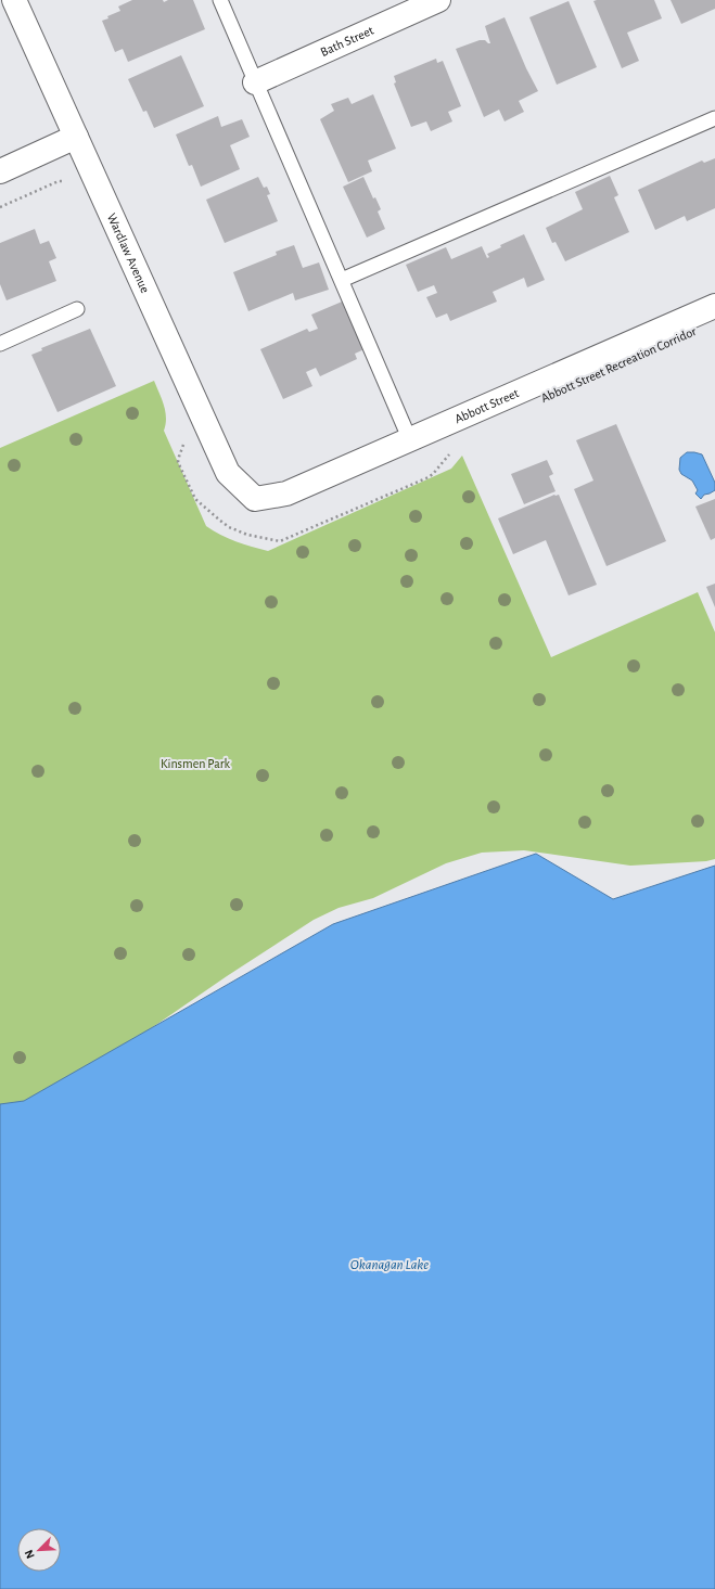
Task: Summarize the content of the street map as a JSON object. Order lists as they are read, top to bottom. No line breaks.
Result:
{"streets":{"street":["Bath Street","Wardlaw Avenue","Abbott Street"]},"crossings":[["Wardlaw Avenue","Abbott Street"]],"water":["Okanagan Lake"],"parks":["Kinsmen Park"],"north":"bottom left"}
